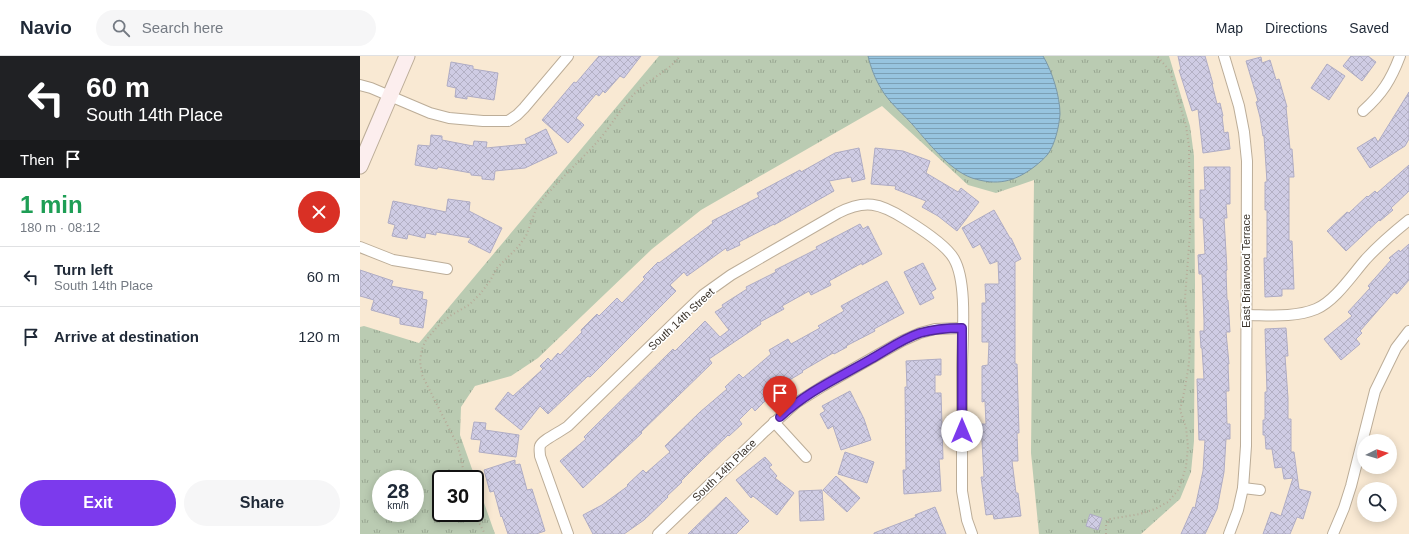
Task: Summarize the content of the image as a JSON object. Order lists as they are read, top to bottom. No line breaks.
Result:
{"streets":{"street":["East Briarwood Terrace","South 14th Street","South 14th Place"]},"crossings":[["South 14th Street","South 14th Place"]],"north":"right","page":{"header":"Navio","search":"Search here","nav":["Map","Directions","Saved"],"turn":["60 m","South 14th Place"],"then":"Then","heading":["1 min","180 m · 08:12"],"list":[{"name":"Turn left","note":"South 14th Place","value":"60 m"},{"name":"Arrive at destination","value":"120 m"}],"speed":"28 km/h","limit":"30","buttons":["Exit","Share"]}}
